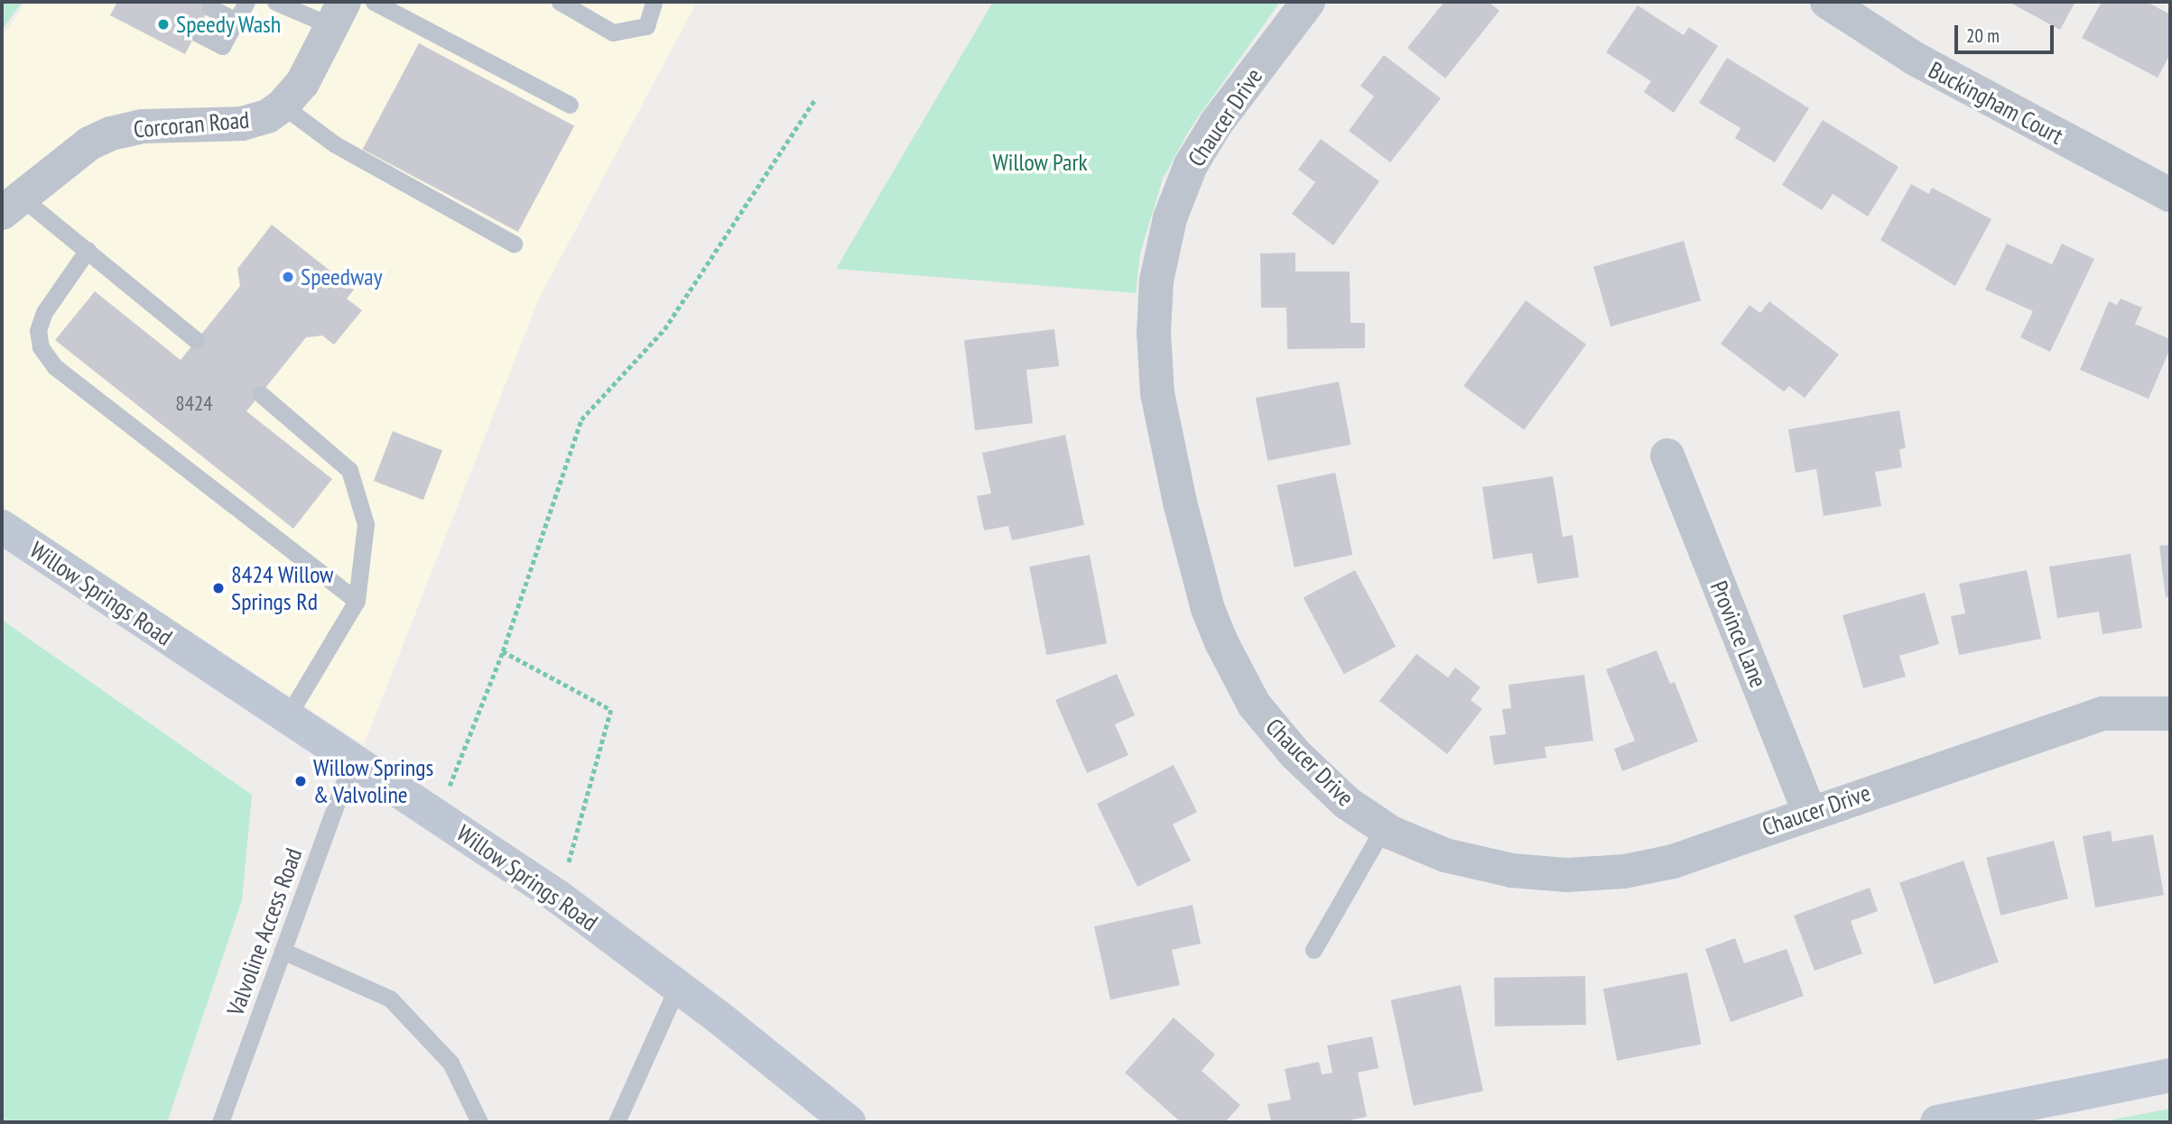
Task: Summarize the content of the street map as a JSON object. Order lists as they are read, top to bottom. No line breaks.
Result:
{"streets":{"main road":["Willow Springs Road"],"street":["Buckingham Court","Chaucer Drive","Corcoran Road","Province Lane"],"lane":["Valvoline Access Road"]},"crossings":[["Chaucer Drive","Province Lane"],["Willow Springs Road","Valvoline Access Road"]],"parks":["Willow Park"],"places":["Speedy Wash","Speedway","8424 Willow Springs Rd","Willow Springs & Valvoline"],"house_numbers":["8424"],"scale_bar":"20 m"}
